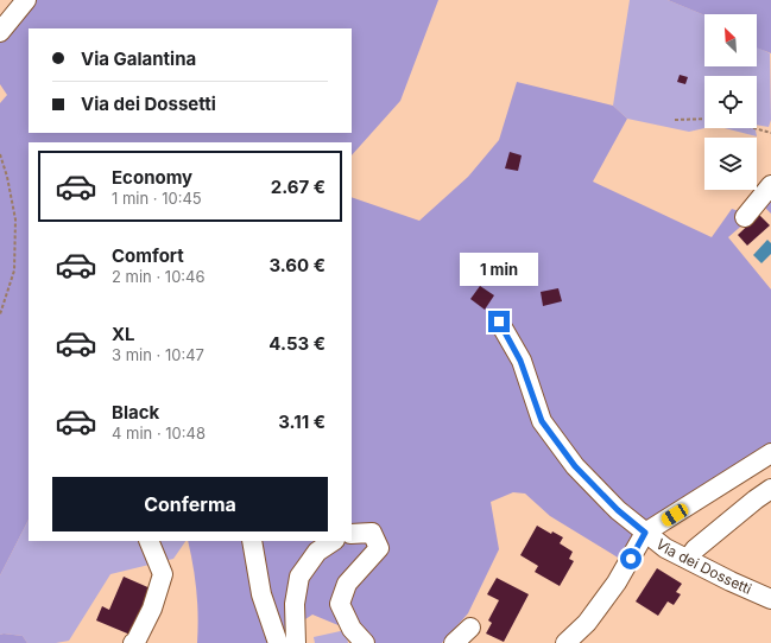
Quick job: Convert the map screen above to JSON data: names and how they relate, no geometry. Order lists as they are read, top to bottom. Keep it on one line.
{"streets":{"street":["Via dei Dossetti"]},"north":"top left","page":{"banner":["Via Galantina","Via dei Dossetti"],"list":[{"name":"Economy","note":"1 min · 10:45","value":"2.67 €"},{"name":"Comfort","note":"2 min · 10:46","value":"3.60 €"},{"name":"XL","note":"3 min · 10:47","value":"4.53 €"},{"name":"Black","note":"4 min · 10:48","value":"3.11 €"}],"bubble":"1 min","buttons":"Conferma"}}
